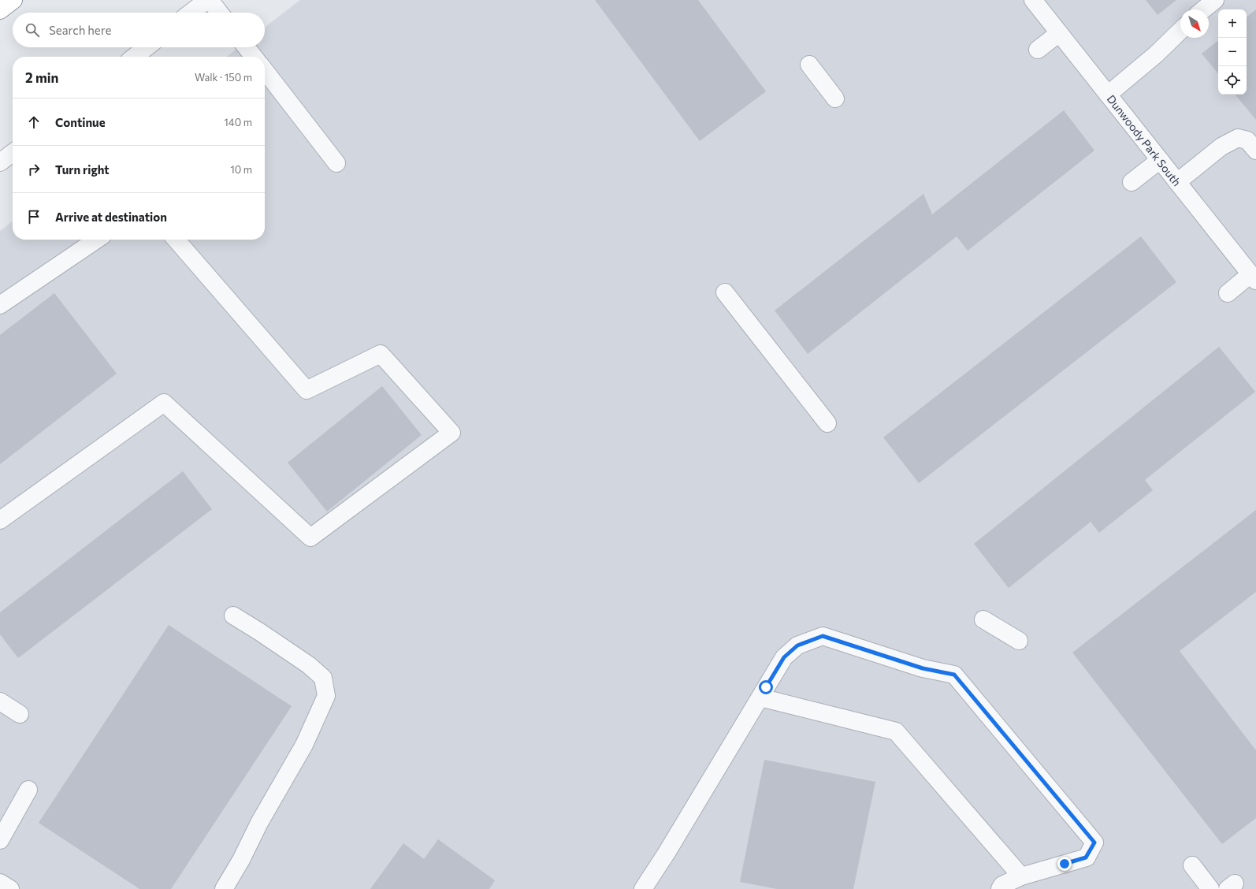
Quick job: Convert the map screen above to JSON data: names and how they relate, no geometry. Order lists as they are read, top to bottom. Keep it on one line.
{"streets":{"street":["Dunwoody Park South"]},"north":"bottom right","page":{"map_buttons":["+","−"],"search":"Search here","heading":["2 min","Walk · 150 m"],"list":[["Continue","140 m"],["Turn right","10 m"],"Arrive at destination"]}}
